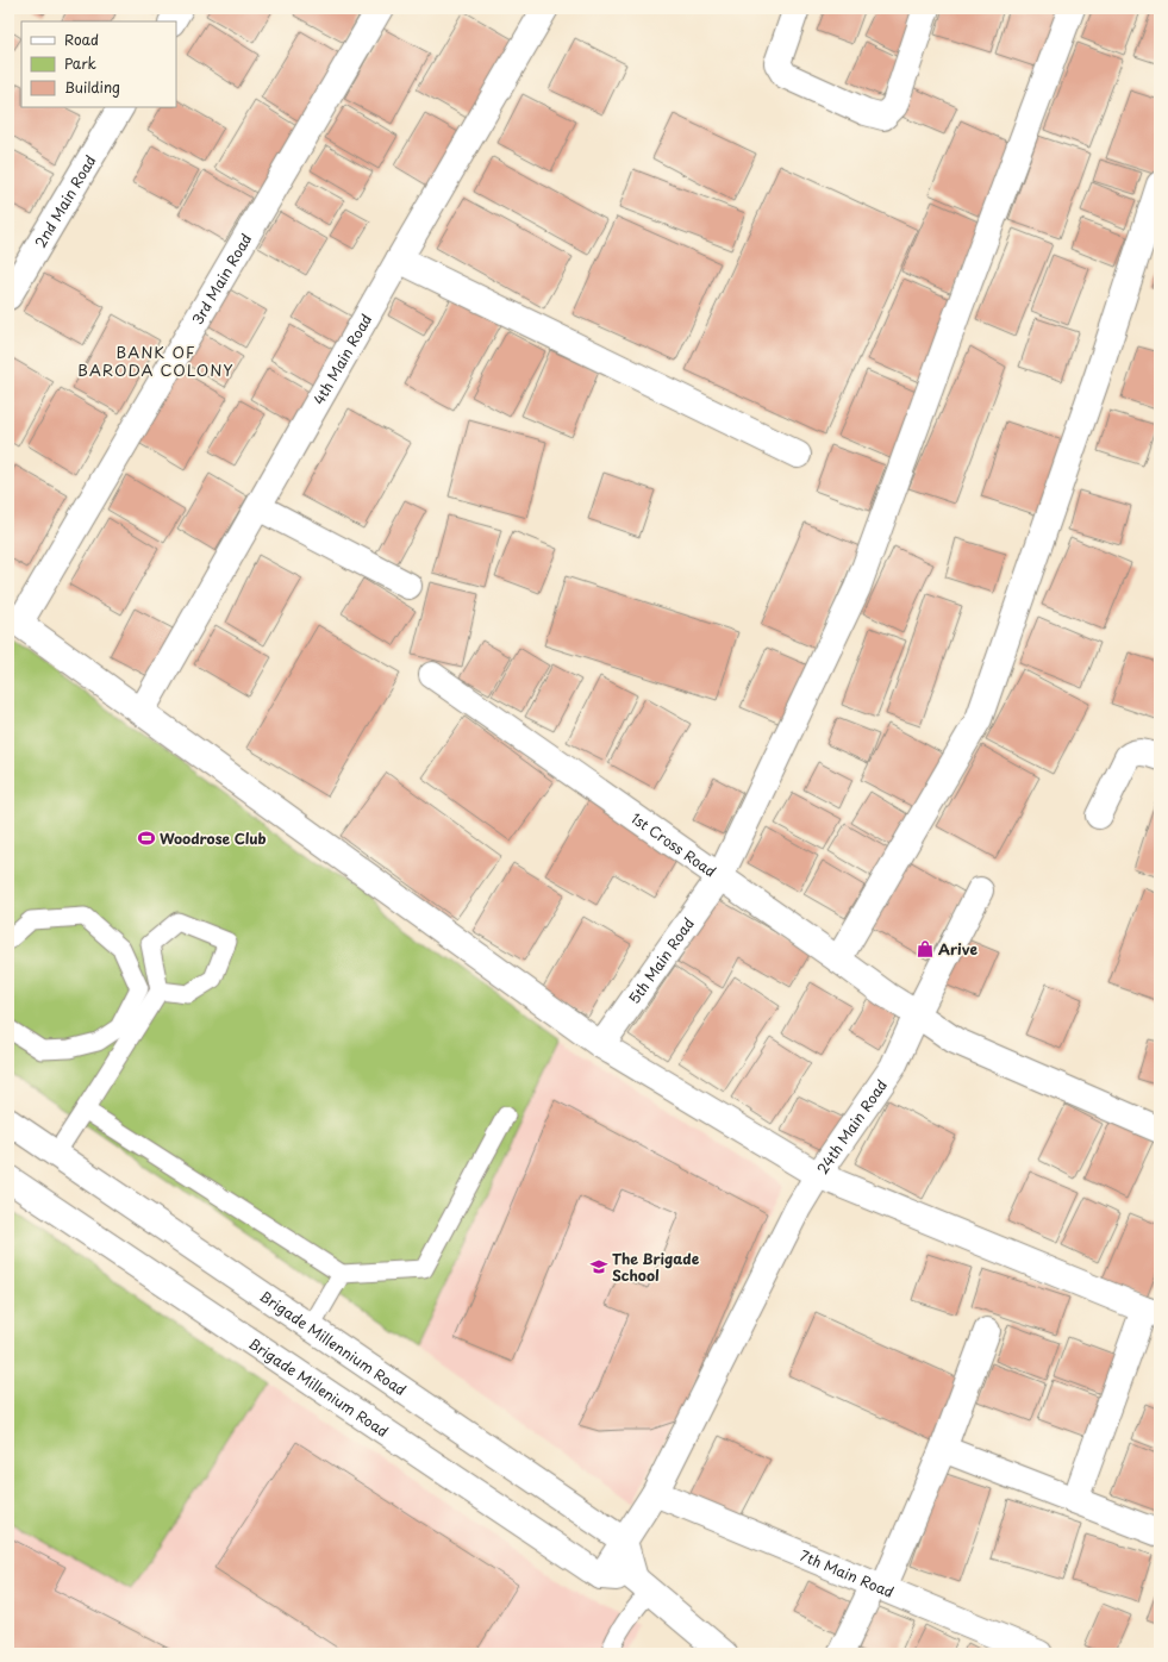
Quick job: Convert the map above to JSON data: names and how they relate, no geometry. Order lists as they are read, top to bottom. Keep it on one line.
{"streets":{"street":["2nd Main Road","3rd Main Road","4th Main Road","1st Cross Road","5th Main Road","24th Main Road","Brigade Millennium Road","Brigade Millenium Road","7th Main Road"]},"crossings":[["1st Cross Road","5th Main Road"],["1st Cross Road","24th Main Road"]],"districts":["BANK OF BARODA COLONY"],"places":{"sports":["Woodrose Club"],"shop":["Arive"],"school or university":["The Brigade School"]},"legend":["Road","Park","Building"]}
